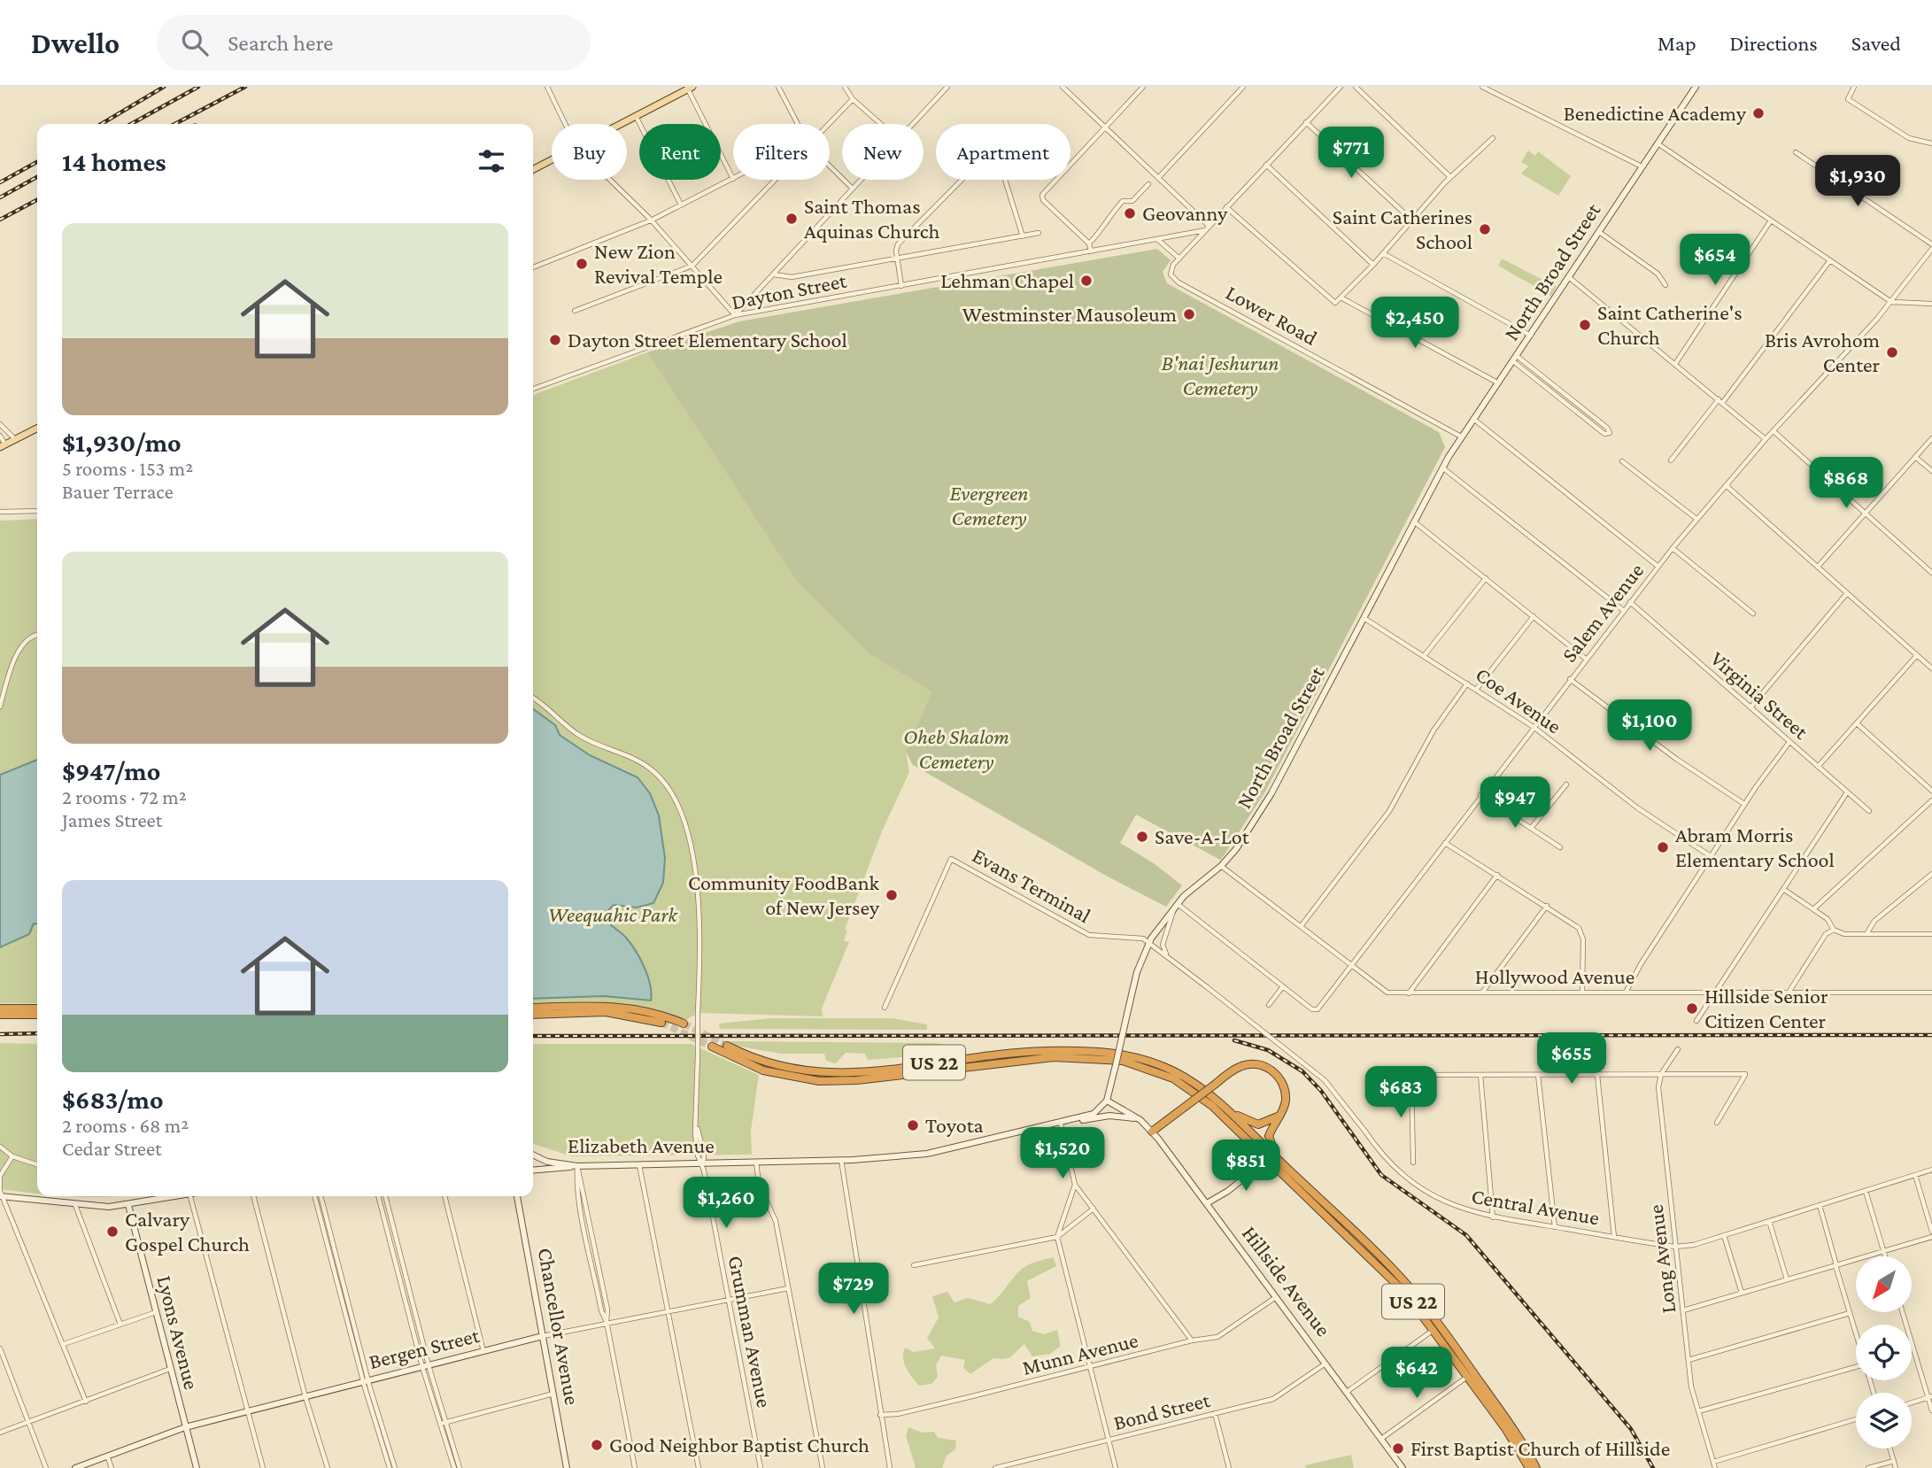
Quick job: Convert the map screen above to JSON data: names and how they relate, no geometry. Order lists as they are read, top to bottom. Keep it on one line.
{"streets":{"highway":["US 22"],"main road":["North Broad Street","Elizabeth Avenue","Hillside Avenue","Chancellor Avenue","Lyons Avenue","Bergen Street"],"street":["Dayton Street","Lower Road","Salem Avenue","Virginia Street","Coe Avenue","Evans Terminal","Hollywood Avenue","Central Avenue","Long Avenue","Grumman Avenue","Munn Avenue","Bond Street"]},"crossings":[["North Broad Street","Lower Road"],["North Broad Street","Coe Avenue"],["North Broad Street","Evans Terminal"],["North Broad Street","Hollywood Avenue"],["North Broad Street","Central Avenue"],["North Broad Street","Hillside Avenue"],["Salem Avenue","Virginia Street"],["Salem Avenue","Coe Avenue"],["Salem Avenue","Hollywood Avenue"],["Evans Terminal","Central Avenue"],["Elizabeth Avenue","Grumman Avenue"],["Central Avenue","Long Avenue"],["Hillside Avenue","Munn Avenue"],["Hillside Avenue","Bond Street"],["Chancellor Avenue","Bergen Street"],["Grumman Avenue","Bergen Street"],["Lyons Avenue","Bergen Street"]],"parks":["B'nai Jeshurun Cemetery","Evergreen Cemetery","Oheb Shalom Cemetery","Weequahic Park"],"places":["Benedictine Academy","Geovanny","Saint Thomas Aquinas Church","Saint Catherines School","New Zion Revival Temple","Lehman Chapel","Westminster Mausoleum","Saint Catherine's Church","Dayton Street Elementary School","Bris Avrohom Center","Save-A-Lot","Abram Morris Elementary School","Community FoodBank of New Jersey","Hillside Senior Citizen Center","Toyota","Calvary Gospel Church","Good Neighbor Baptist Church","First Baptist Church of Hillside"],"north":"bottom left","page":{"header":"Dwello","search":"Search here","nav":["Map","Directions","Saved"],"chip":["Buy","Rent","Filters","New","Apartment"],"heading":"14 homes","price":["$771","$1,930","$654","$2,450","$868","$1,100","$947","$655","$683","$1,520","$851","$1,260","$729","$642"],"list":[{"name":"$1,930/mo","note":"5 rooms · 153 m² · Bauer Terrace"},{"name":"$947/mo","note":"2 rooms · 72 m² · James Street"},{"name":"$683/mo","note":"2 rooms · 68 m² · Cedar Street"}]}}
